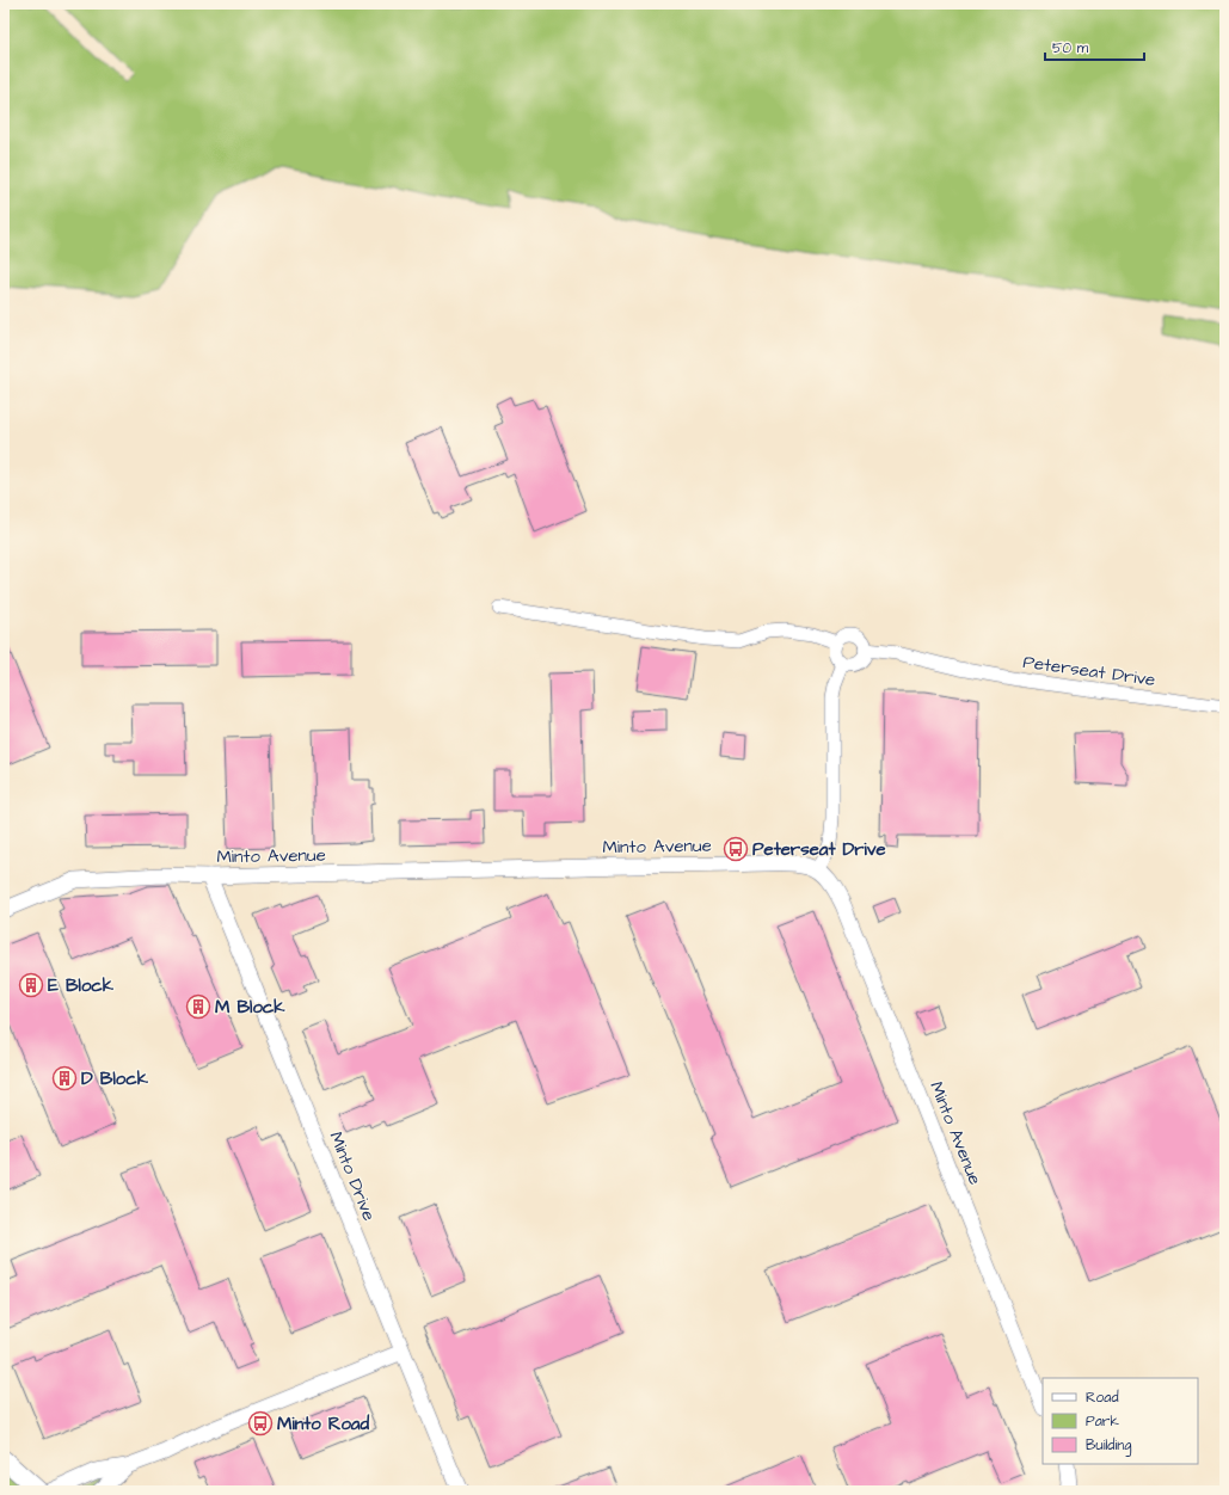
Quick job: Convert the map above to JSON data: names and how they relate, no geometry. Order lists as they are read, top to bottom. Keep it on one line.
{"streets":{"street":["Peterseat Drive","Minto Avenue","Minto Drive"]},"crossings":[["Minto Avenue","Minto Drive"]],"places":{"bus stop":["Peterseat Drive","Minto Road"],"building":["E Block","M Block","D Block"]},"legend":["Road","Park","Building"],"scale_bar":"50 m"}
